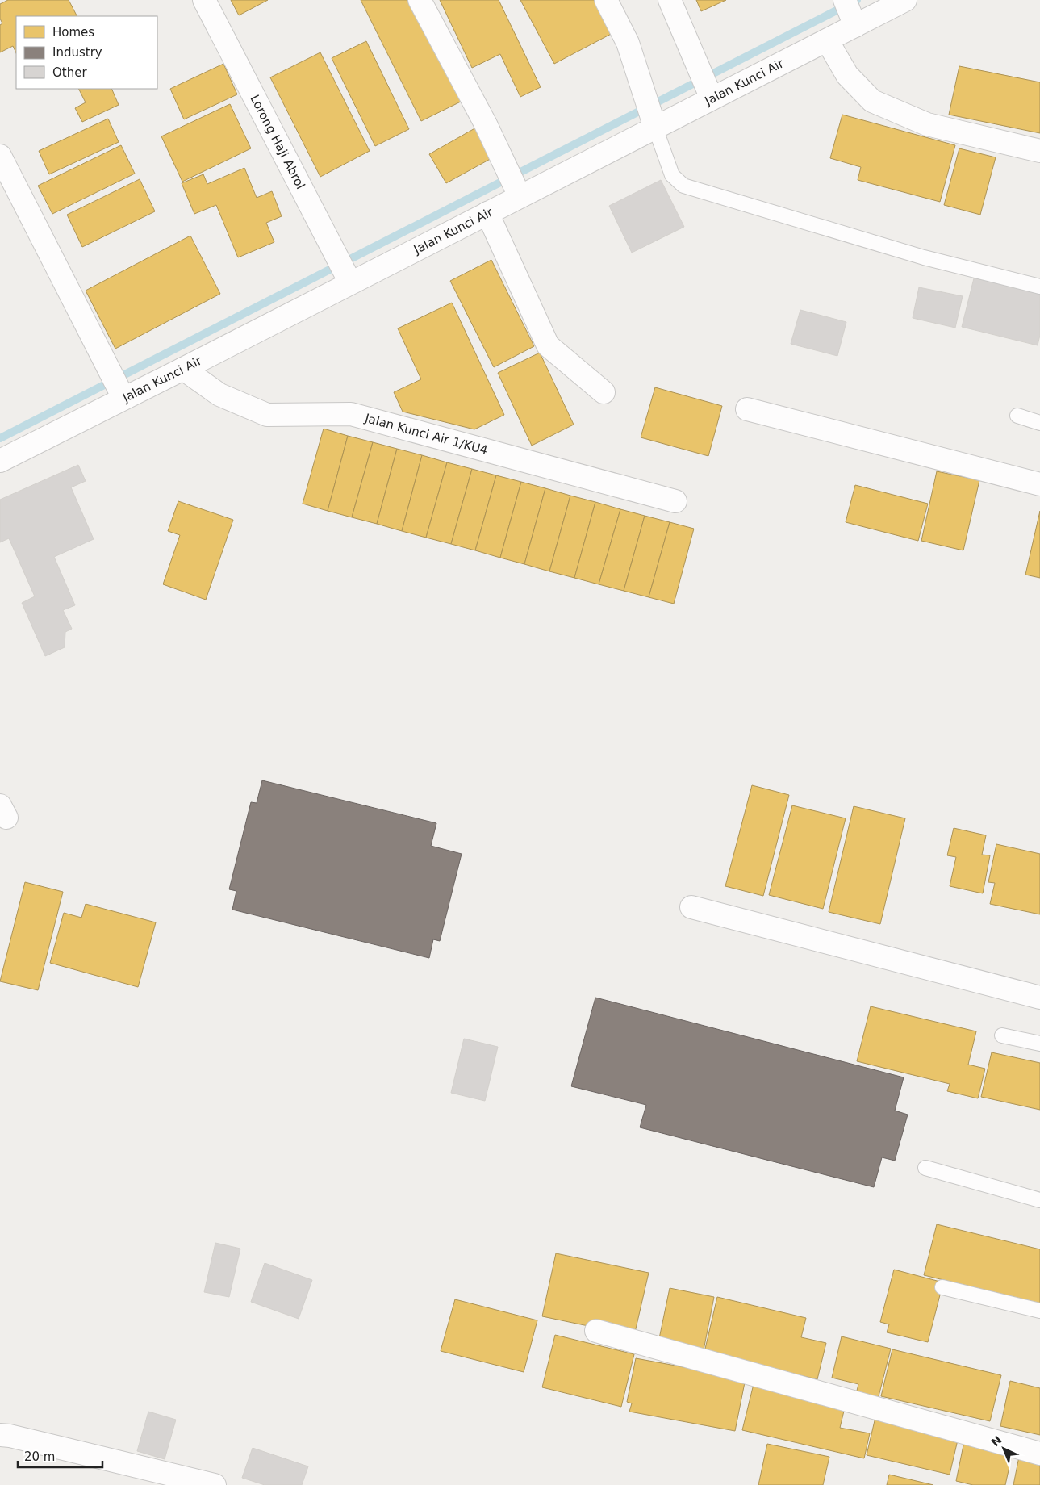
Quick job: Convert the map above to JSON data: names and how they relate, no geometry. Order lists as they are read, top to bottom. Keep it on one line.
{"streets":{"street":["Jalan Kunci Air","Lorong Haji Abrol","Jalan Kunci Air 1/KU4"]},"crossings":[["Jalan Kunci Air","Lorong Haji Abrol"],["Jalan Kunci Air","Jalan Kunci Air 1/KU4"]],"legend":["Homes","Industry","Other"],"scale_bar":"20 m","north":"top left"}
